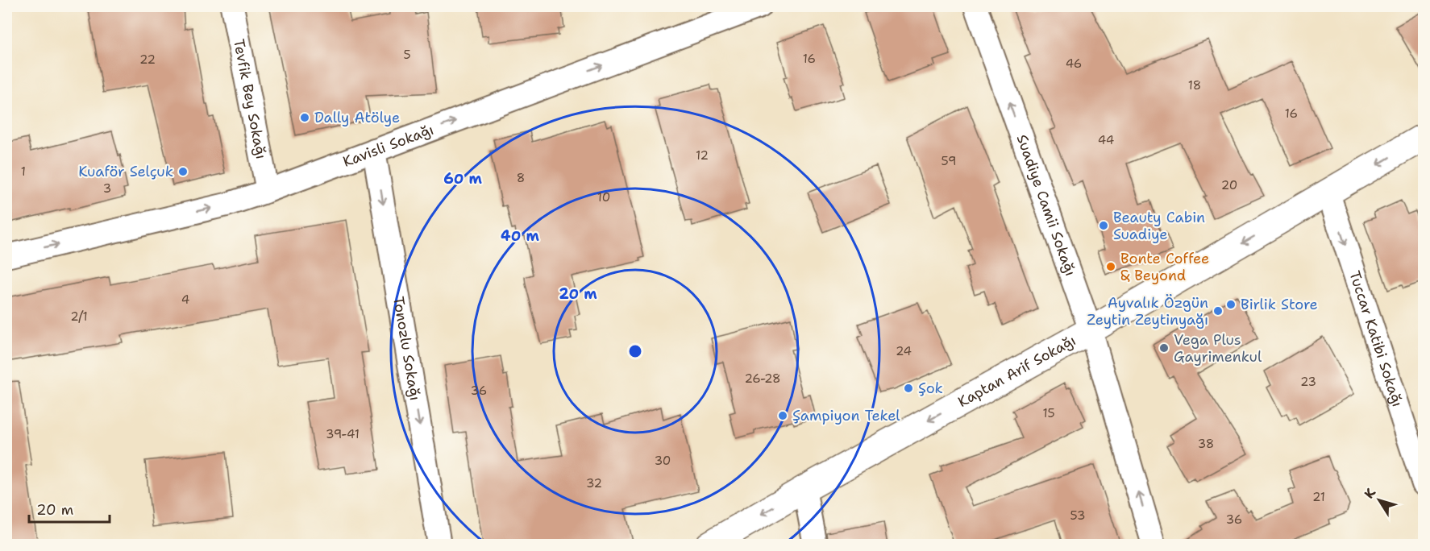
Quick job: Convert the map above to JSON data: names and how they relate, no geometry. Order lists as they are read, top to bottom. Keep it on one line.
{"streets":{"street":["Tevfik Bey Sokağı","Kavisli Sokağı","Suadiye Camii Sokağı","Tuccar Katibi Sokağı","Tonozlu Sokağı","Kaptan Arif Sokağı"]},"crossings":[["Tevfik Bey Sokağı","Kavisli Sokağı"],["Kavisli Sokağı","Tonozlu Sokağı"],["Suadiye Camii Sokağı","Kaptan Arif Sokağı"],["Tuccar Katibi Sokağı","Kaptan Arif Sokağı"]],"one_way":["Kavisli Sokağı","Suadiye Camii Sokağı","Tuccar Katibi Sokağı","Tonozlu Sokağı","Kaptan Arif Sokağı"],"places":["Dally Atölye","Kuaför Selçuk","Beauty Cabin Suadiye","Bonte Coffee & Beyond","Birlik Store","Ayvalık Özgün Zeytin Zeytinyağı","Vega Plus Gayrimenkul","Şok","Şampiyon Tekel"],"house_numbers":["5","16","22","46","18","16","44","12","59","1","8","20","3","10","4","2/1","24","26-28","23","36","15","39-41","38","30","32","21","53","36"],"scale_bar":"20 m","north":"top left","rings":["60 m","40 m","20 m"]}
